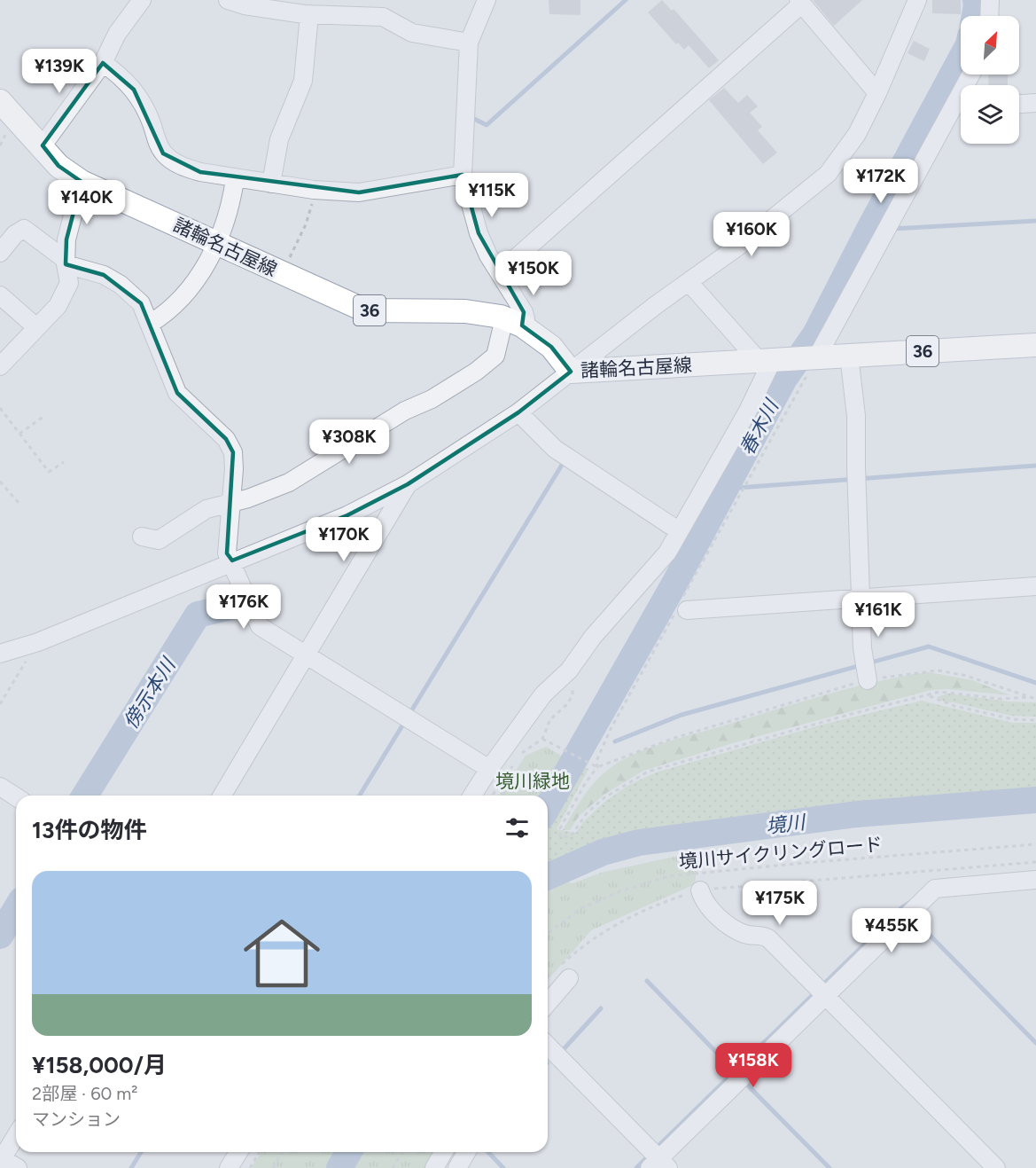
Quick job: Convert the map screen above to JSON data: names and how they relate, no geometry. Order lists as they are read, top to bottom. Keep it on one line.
{"streets":{"main road":["諸輪名古屋線","36"],"path":["境川サイクリングロード"]},"water":["春木川","傍示本川","境川"],"parks":["境川緑地"],"north":"top right","page":{"price":["¥139K","¥172K","¥115K","¥140K","¥160K","¥150K","¥308K","¥170K","¥176K","¥161K","¥175K","¥455K","¥158K"],"heading":"13件の物件","list":[{"name":"¥158,000/月","note":"2部屋 · 60 m² · マンション"}]}}
